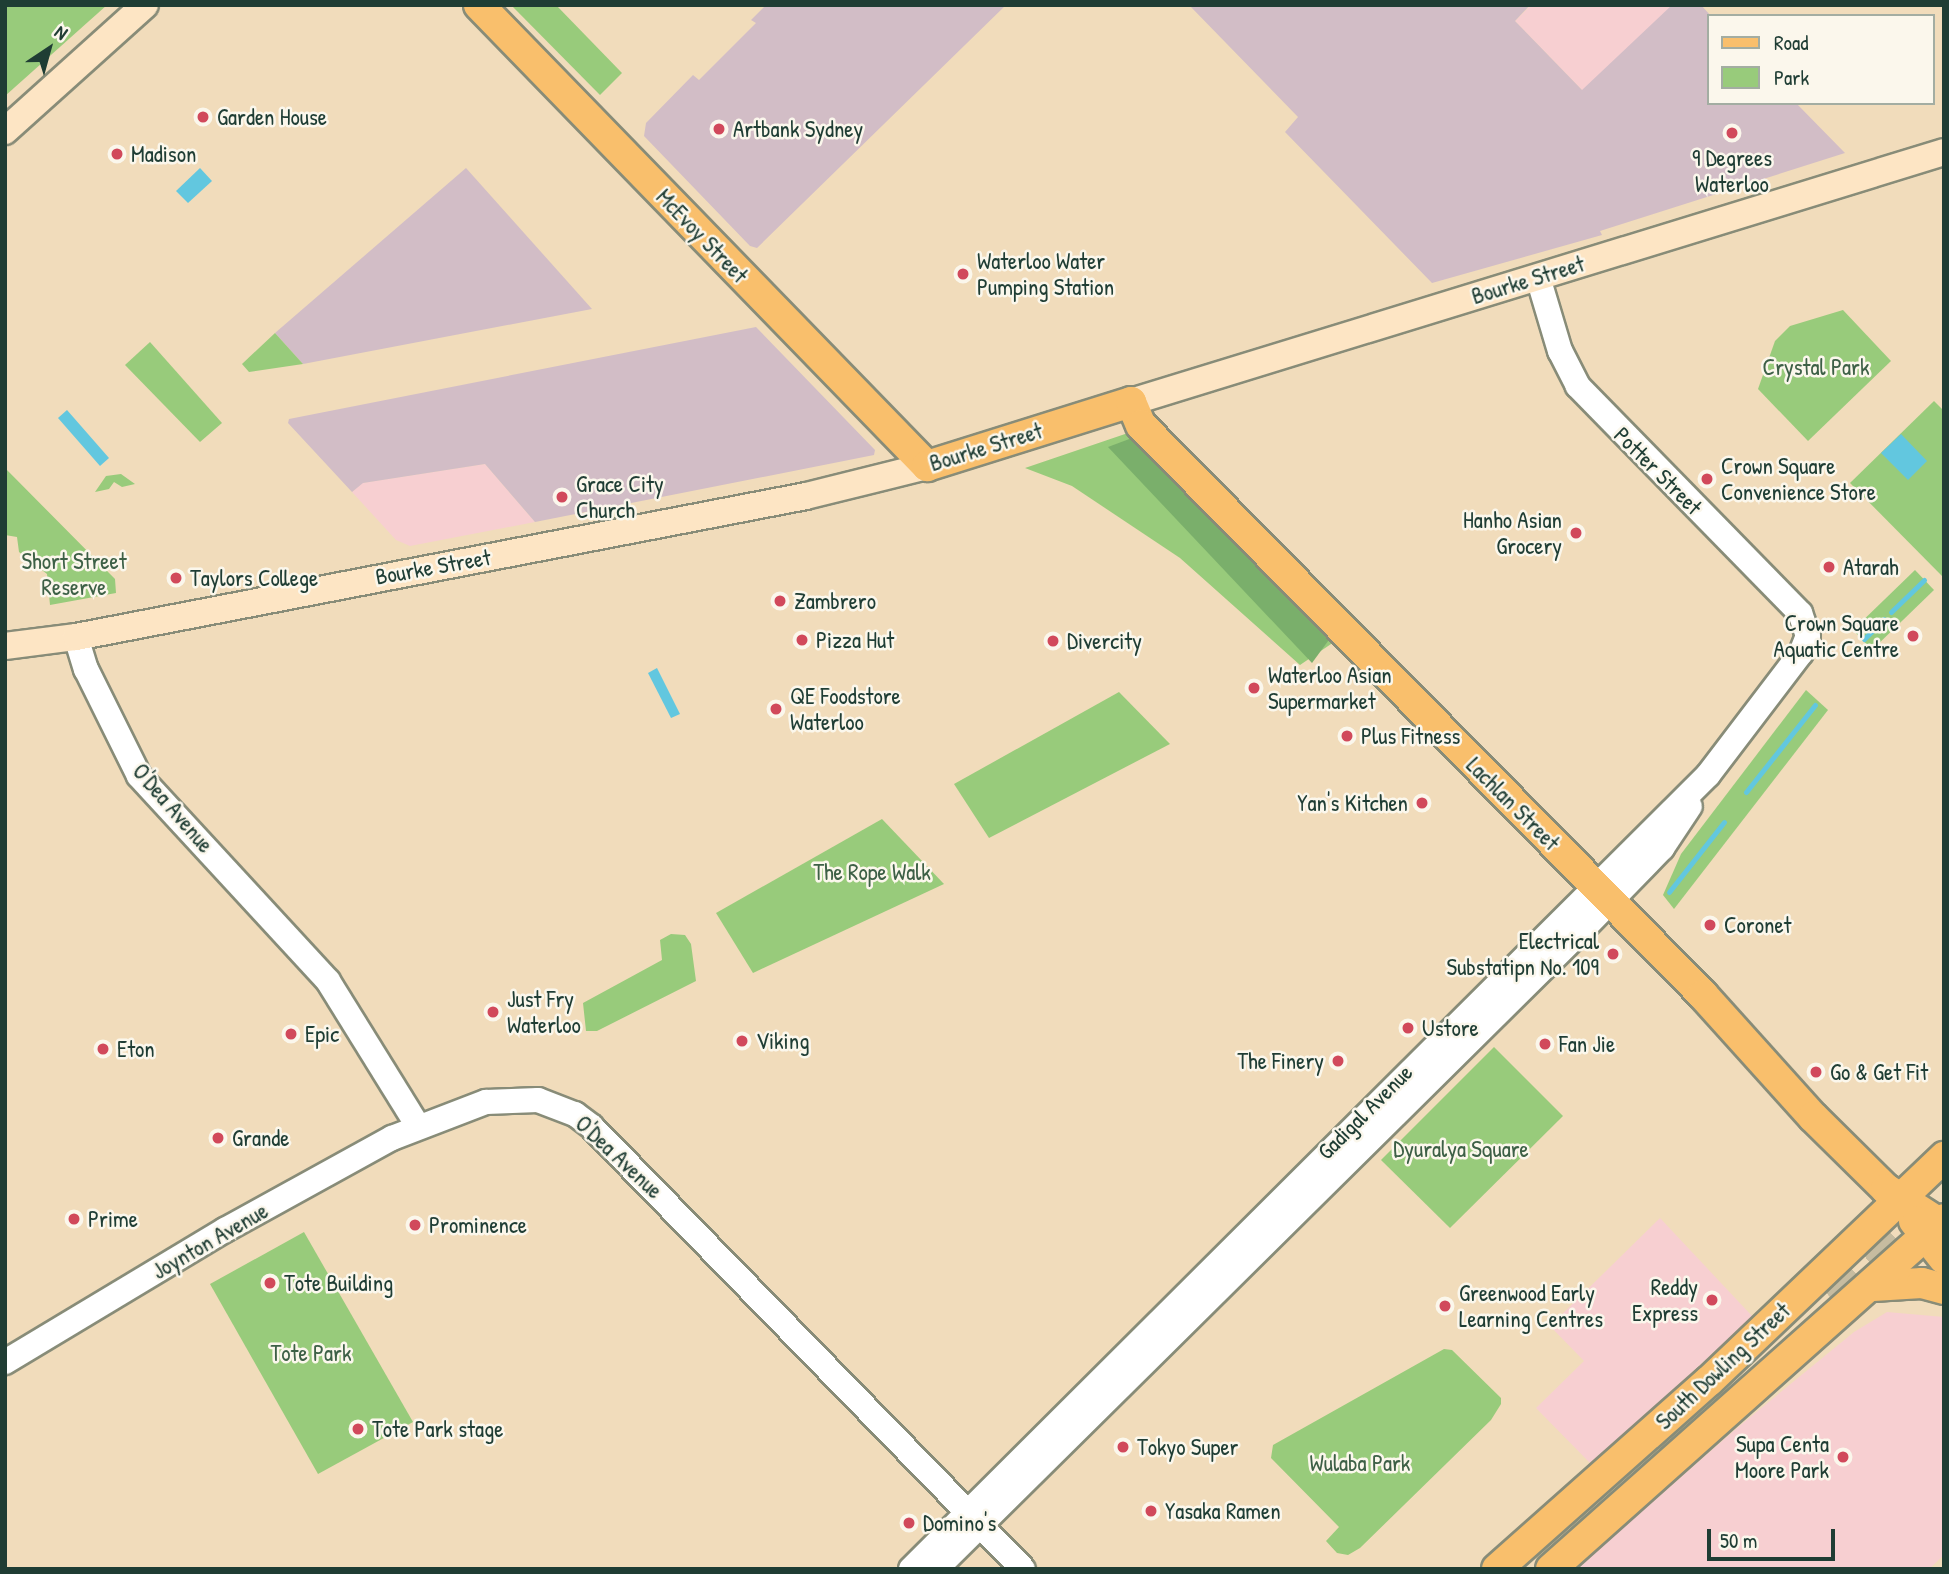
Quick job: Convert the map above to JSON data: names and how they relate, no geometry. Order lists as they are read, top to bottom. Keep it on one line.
{"streets":{"main road":["McEvoy Street","Bourke Street","Lachlan Street","South Dowling Street"],"street":["Potter Street","O'Dea Avenue","Gadigal Avenue","Joynton Avenue"]},"crossings":[["McEvoy Street","Bourke Street"],["Bourke Street","Potter Street"],["Bourke Street","Lachlan Street"],["Bourke Street","O'Dea Avenue"],["Potter Street","Gadigal Avenue"],["Lachlan Street","Gadigal Avenue"],["Lachlan Street","South Dowling Street"],["O'Dea Avenue","Gadigal Avenue"],["O'Dea Avenue","Joynton Avenue"]],"parks":["Crystal Park","Short Street Reserve","The Rope Walk","Dyuralya Square","Tote Park","Wulaba Park"],"places":["Garden House","Artbank Sydney","9 Degrees Waterloo","Madison","Waterloo Water Pumping Station","Crown Square Convenience Store","Grace City Church","Hanho Asian Grocery","Atarah","Taylors College","Zambrero","Crown Square Aquatic Centre","Pizza Hut","Divercity","Waterloo Asian Supermarket","QE Foodstore Waterloo","Plus Fitness","Yan's Kitchen","Coronet","Electrical Substatipn No. 109","Just Fry Waterloo","Ustore","Epic","Viking","Fan Jie","Eton","The Finery","Go & Get Fit","Grande","Prime","Prominence","Tote Building","Reddy Express","Greenwood Early Learning Centres","Tote Park stage","Tokyo Super","Supa Centa Moore Park","Yasaka Ramen","Domino's"],"legend":["Road","Park"],"scale_bar":"50 m","north":"top right"}
